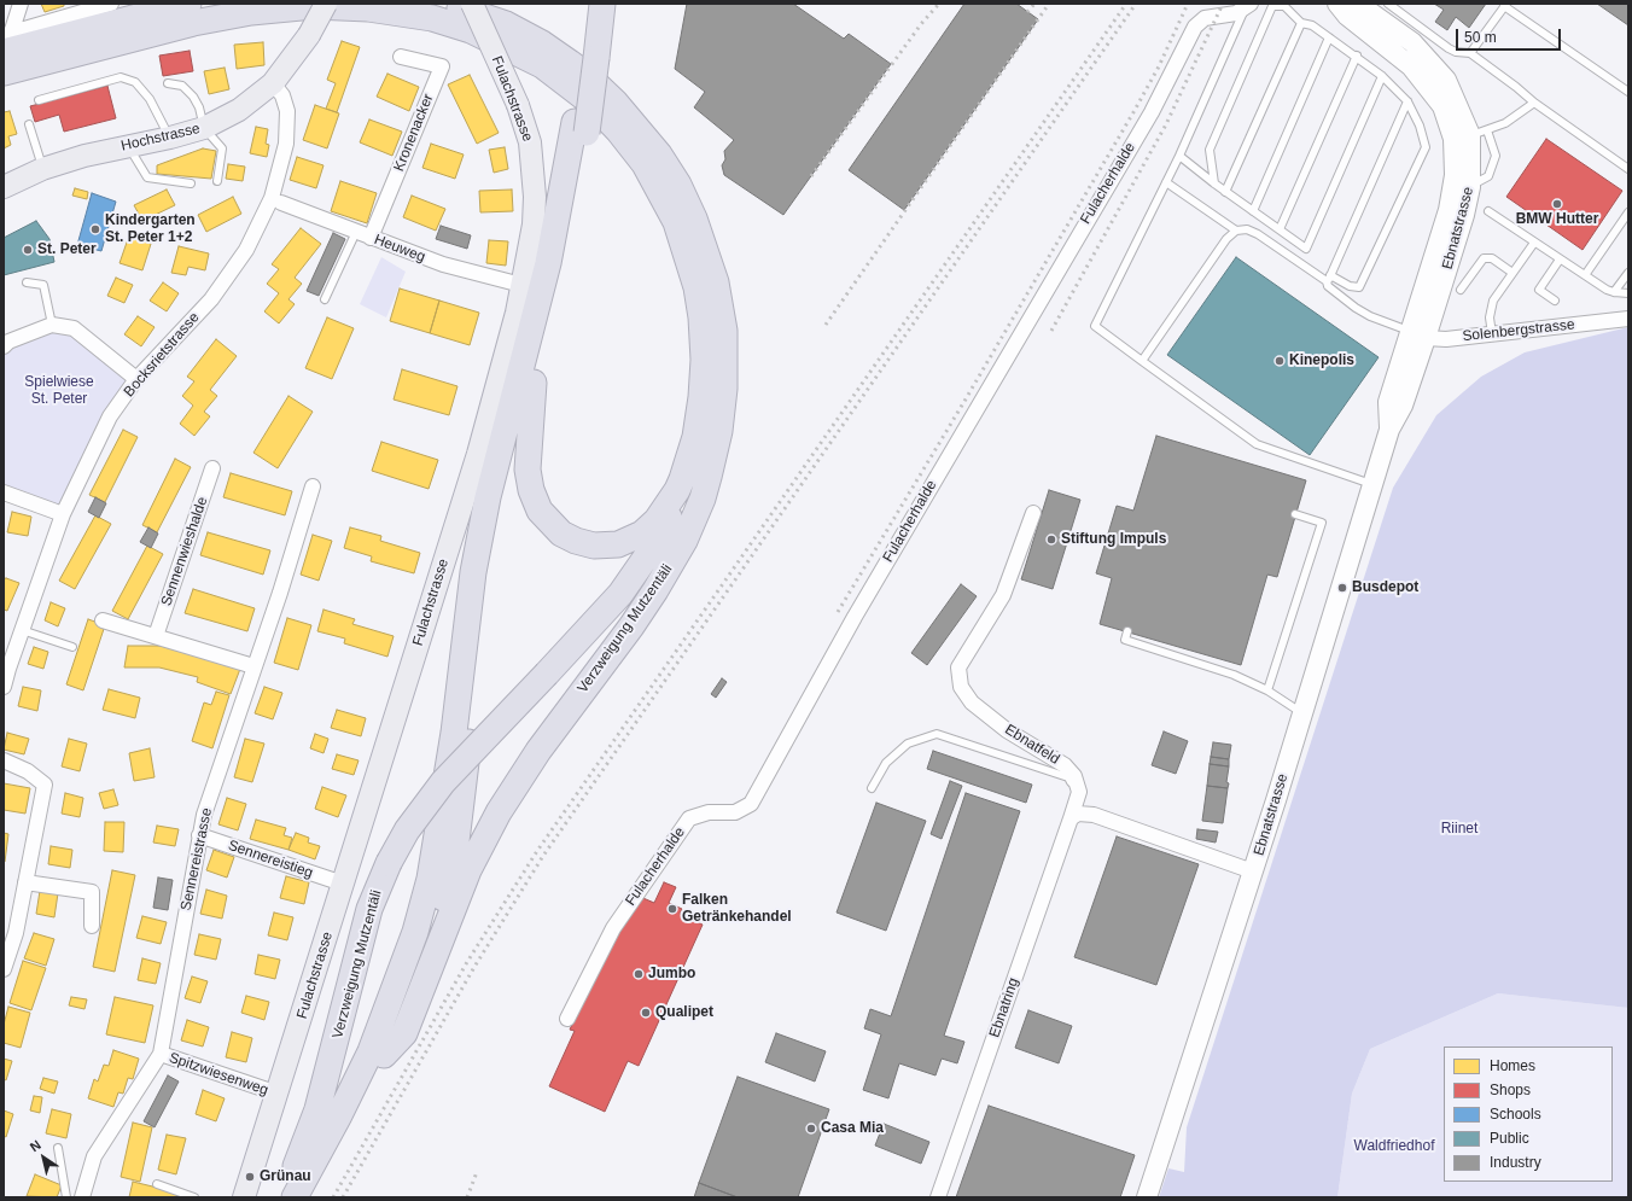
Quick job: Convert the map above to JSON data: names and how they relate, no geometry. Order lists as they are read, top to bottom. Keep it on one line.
{"streets":{"highway":["Verzweigung Mutzentäli"],"main road":["Fulachstrasse","Hochstrasse"],"street":["Kronenacker","Fulacherhalde","Ebnatstrasse","Heuweg","Solenbergstrasse","Bocksrietstrasse","Sennenwieshalde","Ebnatfeld","Sennereistrasse","Sennereistieg","Ebnatring","Spitzwiesenweg"]},"crossings":[["Fulachstrasse","Heuweg"],["Fulachstrasse","Sennereistieg"],["Fulachstrasse","Spitzwiesenweg"],["Kronenacker","Heuweg"],["Hochstrasse","Bocksrietstrasse"],["Ebnatstrasse","Solenbergstrasse"],["Ebnatfeld","Ebnatring"],["Sennereistrasse","Sennereistieg"],["Sennereistrasse","Spitzwiesenweg"]],"parks":["Spielwiese St. Peter","Riinet","Waldfriedhof"],"places":["BMW Hutter","Kindergarten St. Peter 1+2","St. Peter","Kinepolis","Stiftung Impuls","Busdepot","Falken Getränkehandel","Jumbo","Qualipet","Casa Mia","Grünau"],"legend":["Homes","Shops","Schools","Public","Industry"],"scale_bar":"50 m","north":"top left"}
